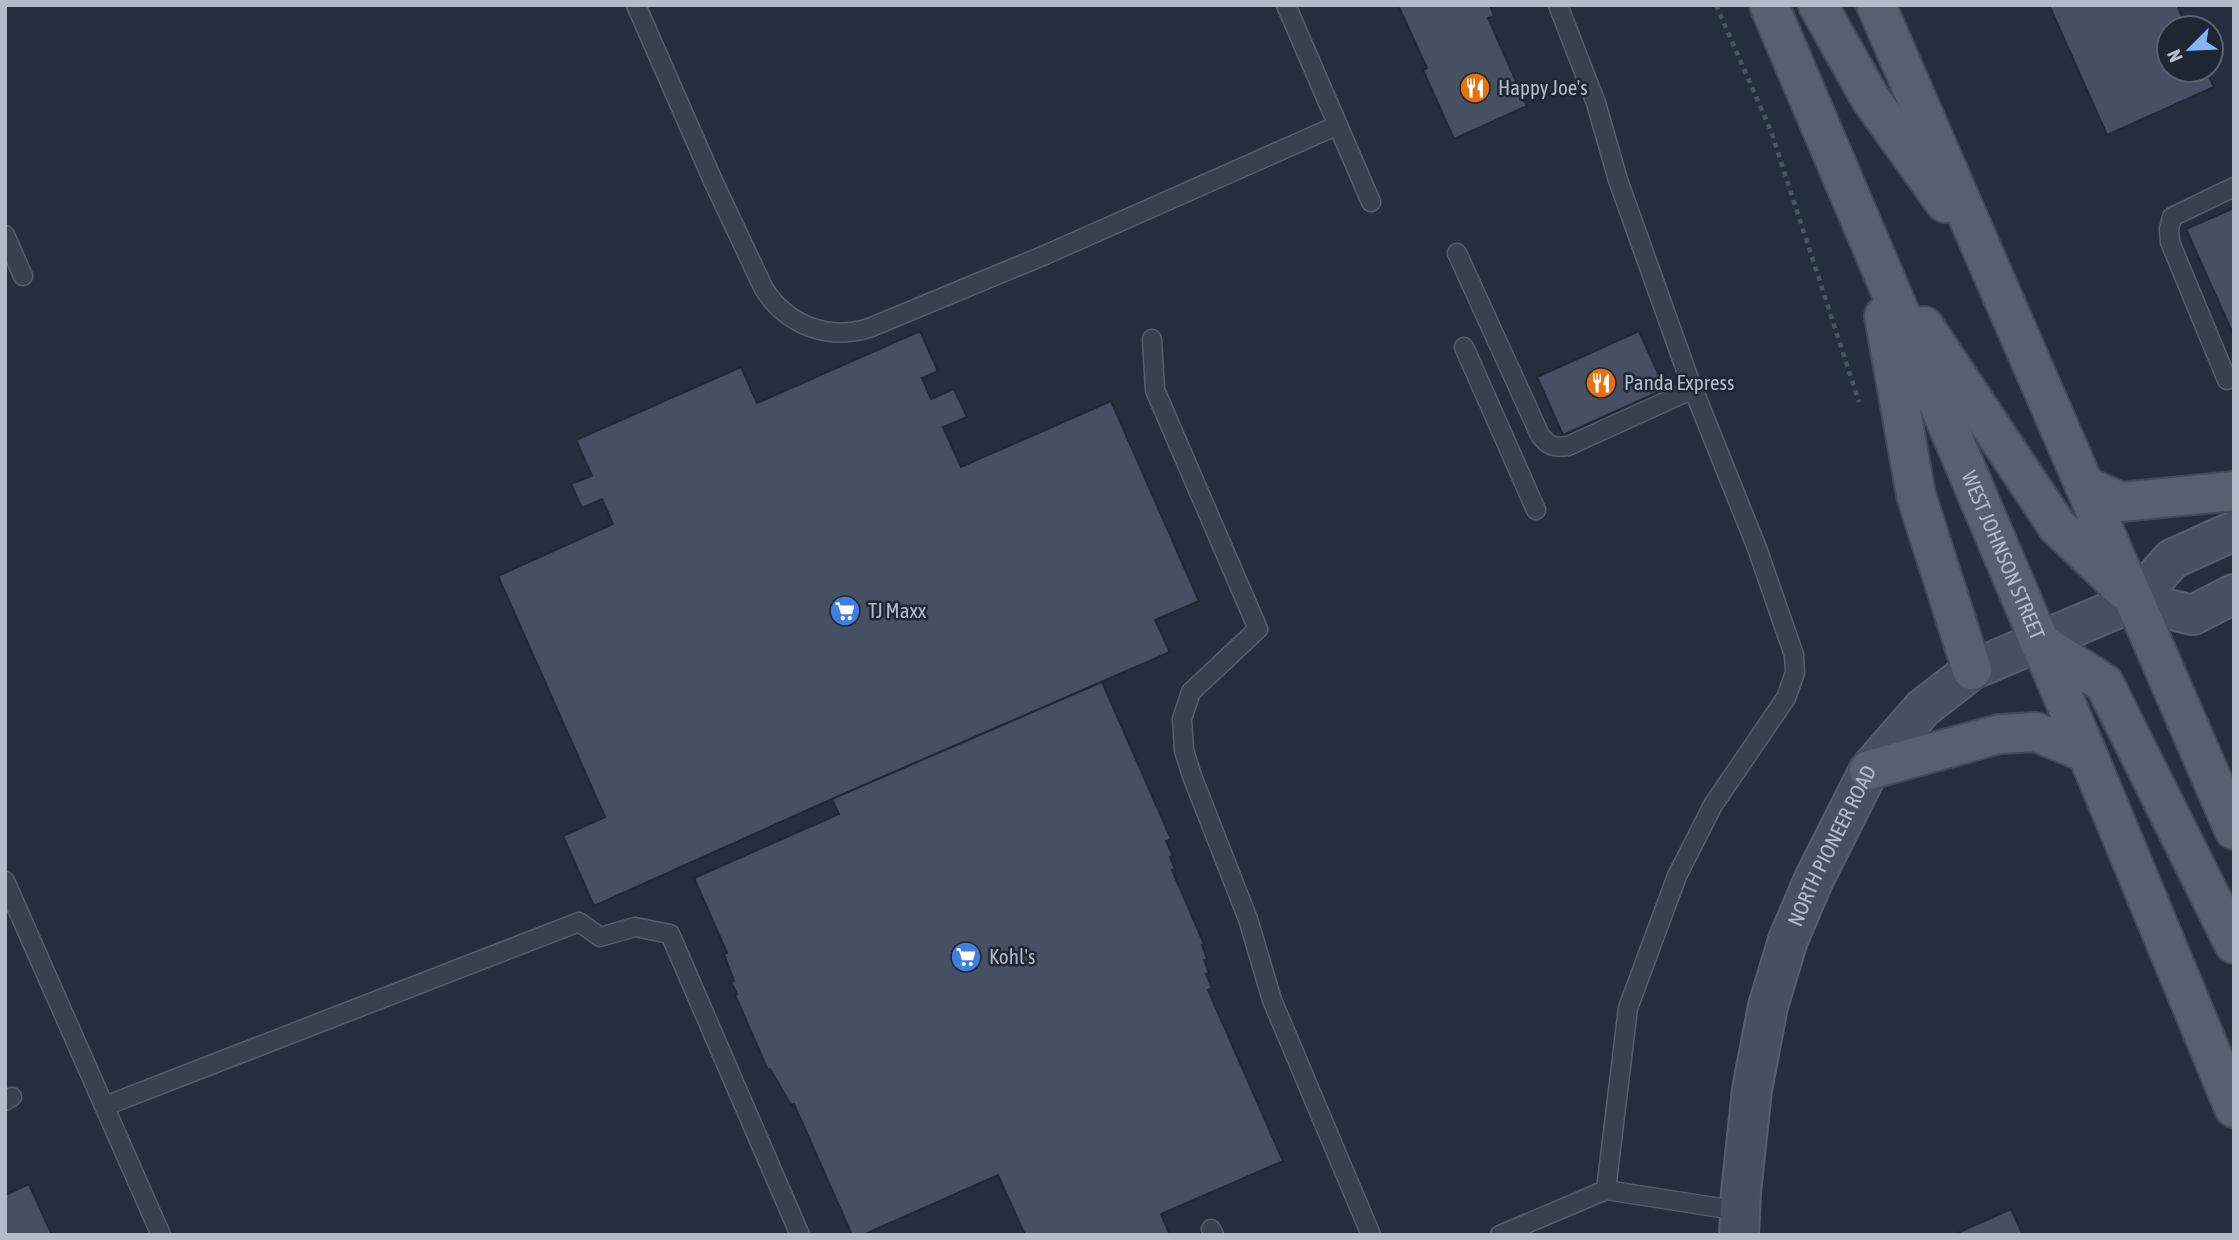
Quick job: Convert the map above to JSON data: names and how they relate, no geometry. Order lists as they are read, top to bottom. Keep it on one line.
{"streets":{"main road":["WEST JOHNSON STREET","NORTH PIONEER ROAD"]},"crossings":[["WEST JOHNSON STREET","NORTH PIONEER ROAD"]],"places":{"restaurant":["Happy Joe's","Panda Express"],"supermarket":["TJ Maxx","Kohl's"]},"north":"bottom left"}
